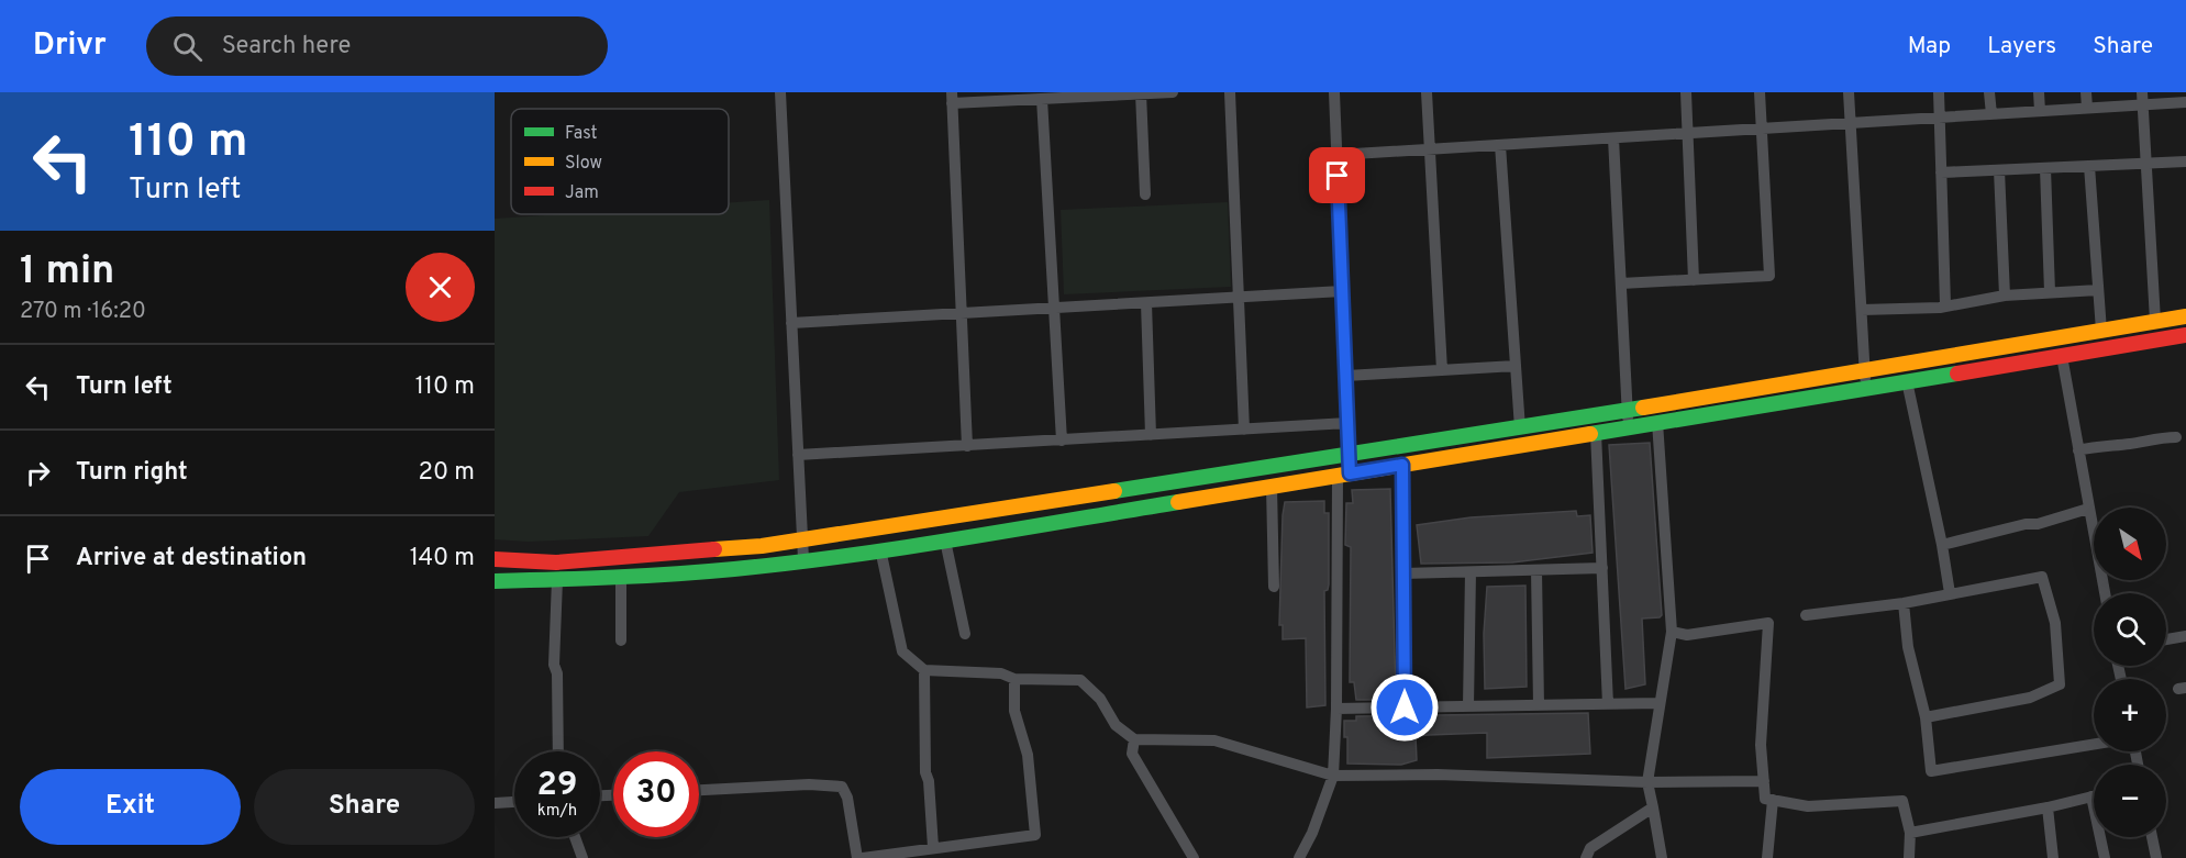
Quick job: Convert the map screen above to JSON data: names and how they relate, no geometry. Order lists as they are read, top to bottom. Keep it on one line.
{"legend":["Fast","Slow","Jam"],"north":"bottom right","page":{"header":"Drivr","search":"Search here","nav":["Map","Layers","Share"],"turn":["110 m","Turn left"],"heading":["1 min","270 m · 16:20"],"list":[{"name":"Turn left","value":"110 m"},{"name":"Turn right","value":"20 m"},{"name":"Arrive at destination","value":"140 m"}],"map_buttons":["+","−"],"speed":"29 km/h","limit":"30","buttons":["Exit","Share"]}}
